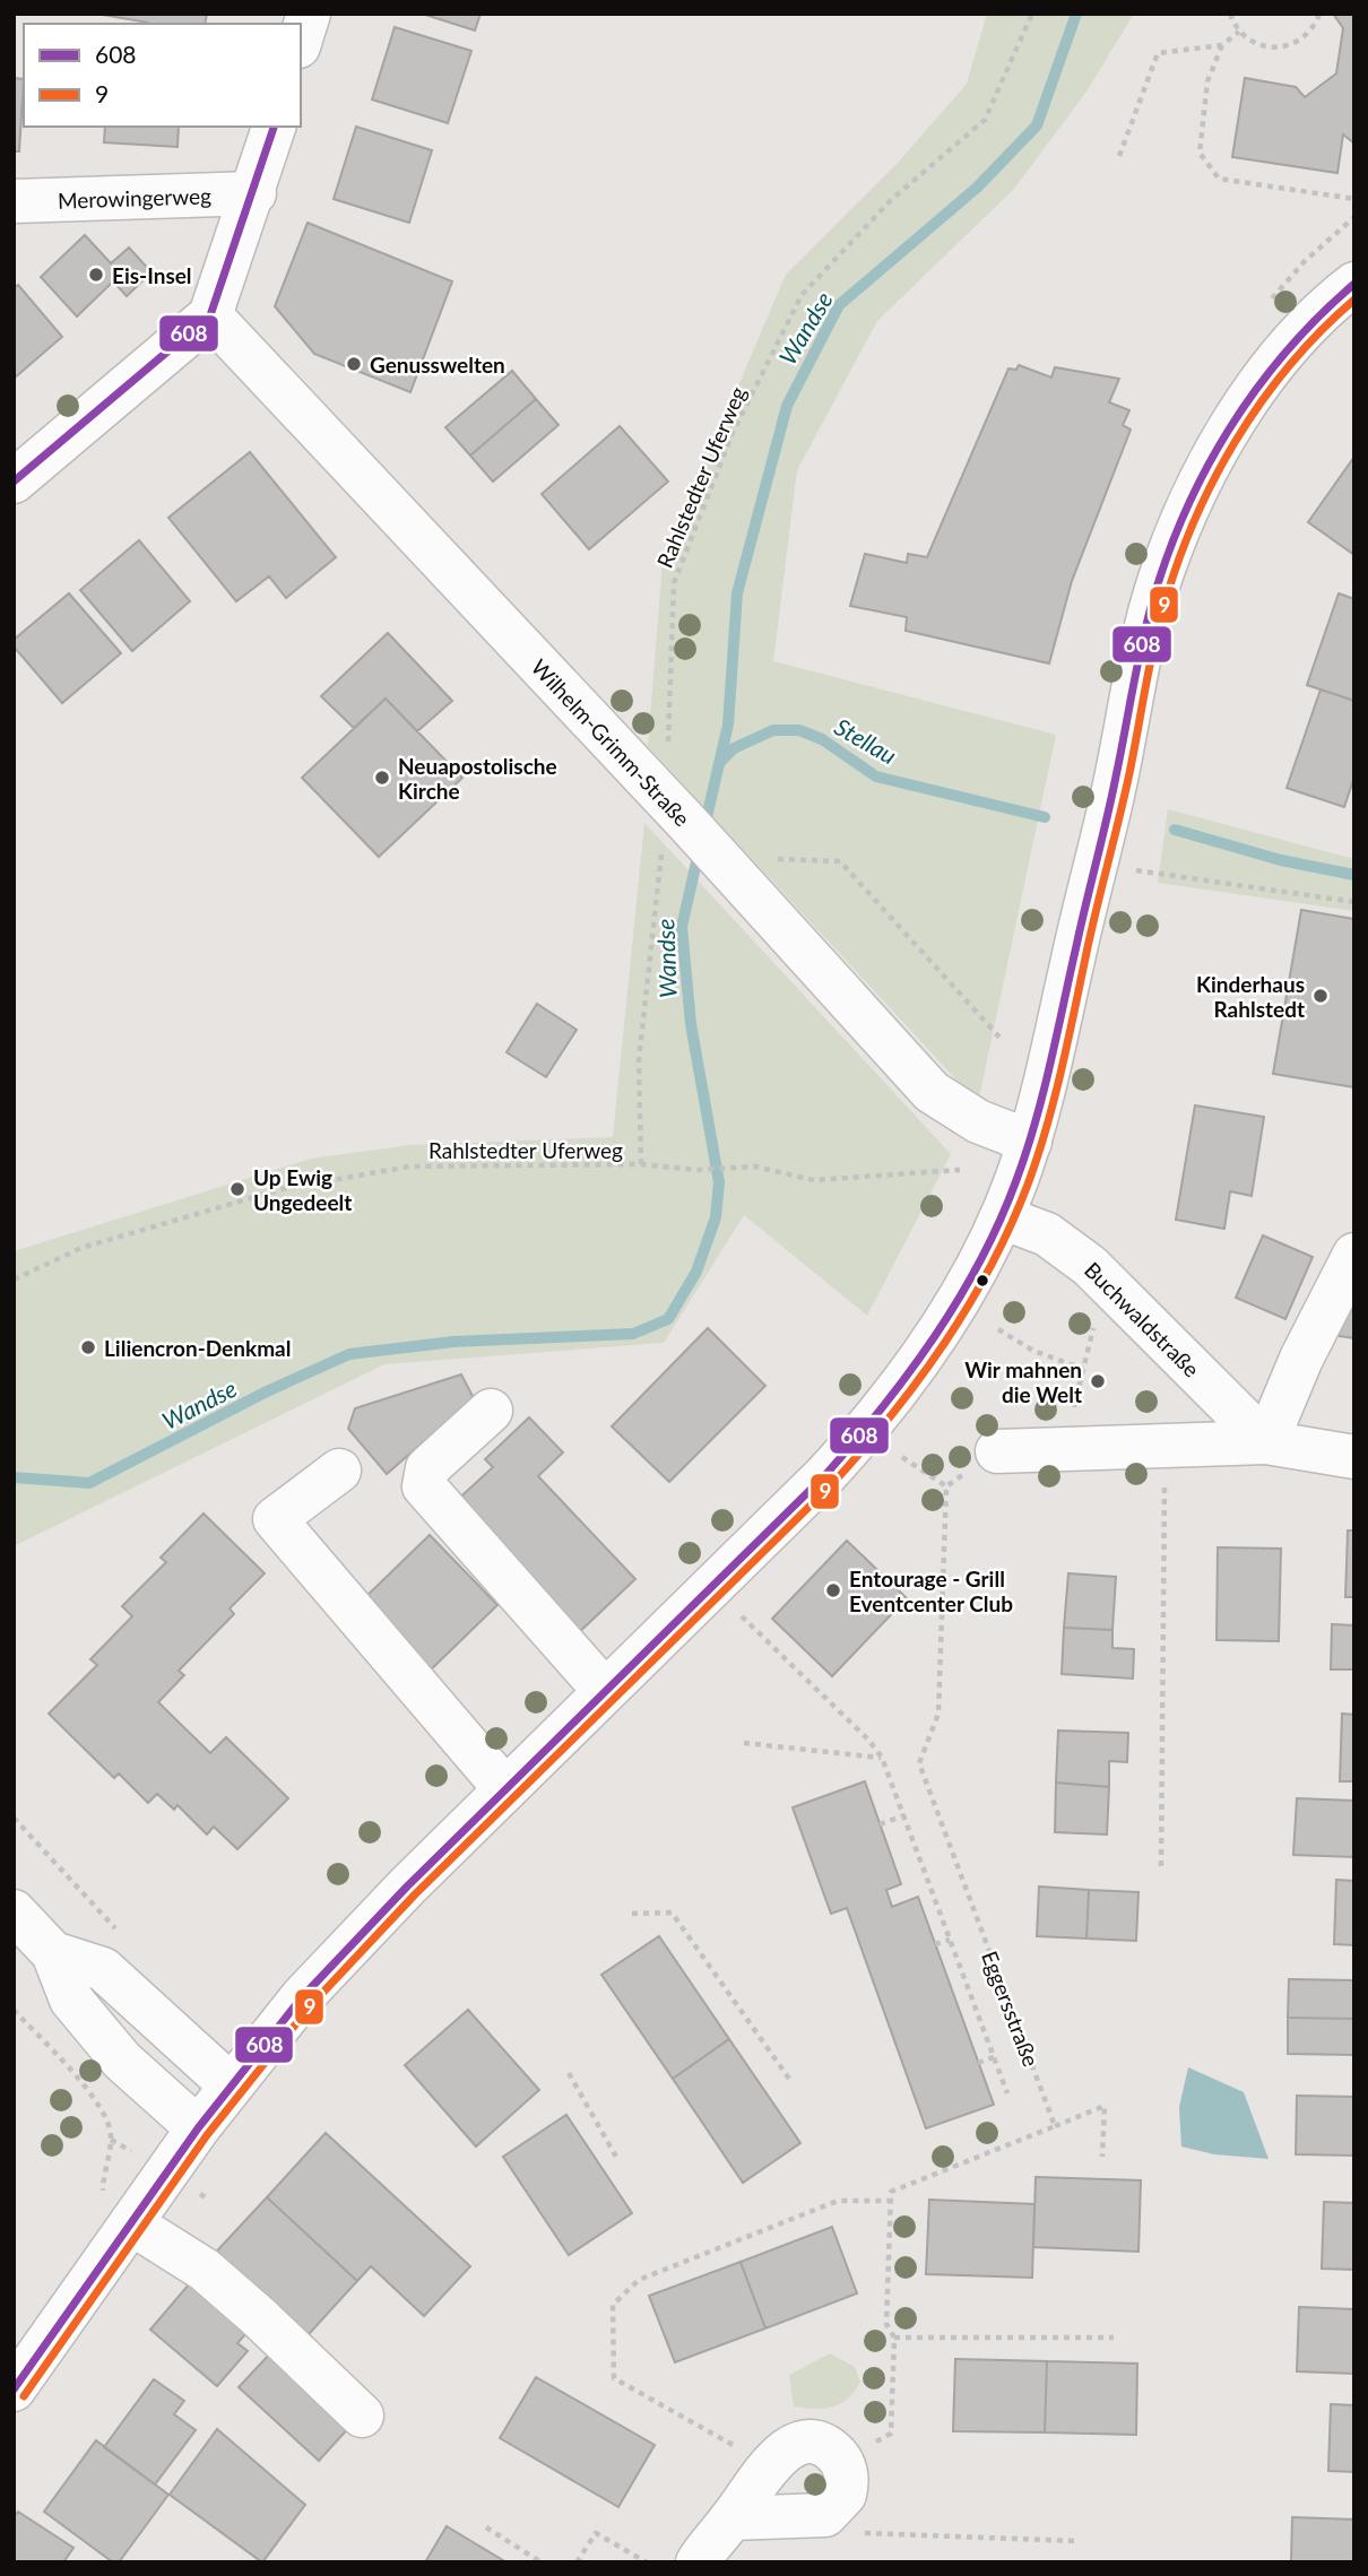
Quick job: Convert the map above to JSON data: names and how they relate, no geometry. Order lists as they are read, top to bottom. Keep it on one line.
{"streets":{"main road":["Merowingerweg","Wilhelm-Grimm-Straße","Buchwaldstraße"],"path":["Rahlstedter Uferweg","Eggersstraße"]},"crossings":[["Rahlstedter Uferweg","Wilhelm-Grimm-Straße"]],"water":["Wandse","Stellau"],"places":["Eis-Insel","Genusswelten","Neuapostolische Kirche","Kinderhaus Rahlstedt","Up Ewig Ungedeelt","Liliencron-Denkmal","Wir mahnen die Welt","Entourage - Grill Eventcenter Club"],"lines":["transit line 608","transit line 9"],"legend":["608","9"]}
